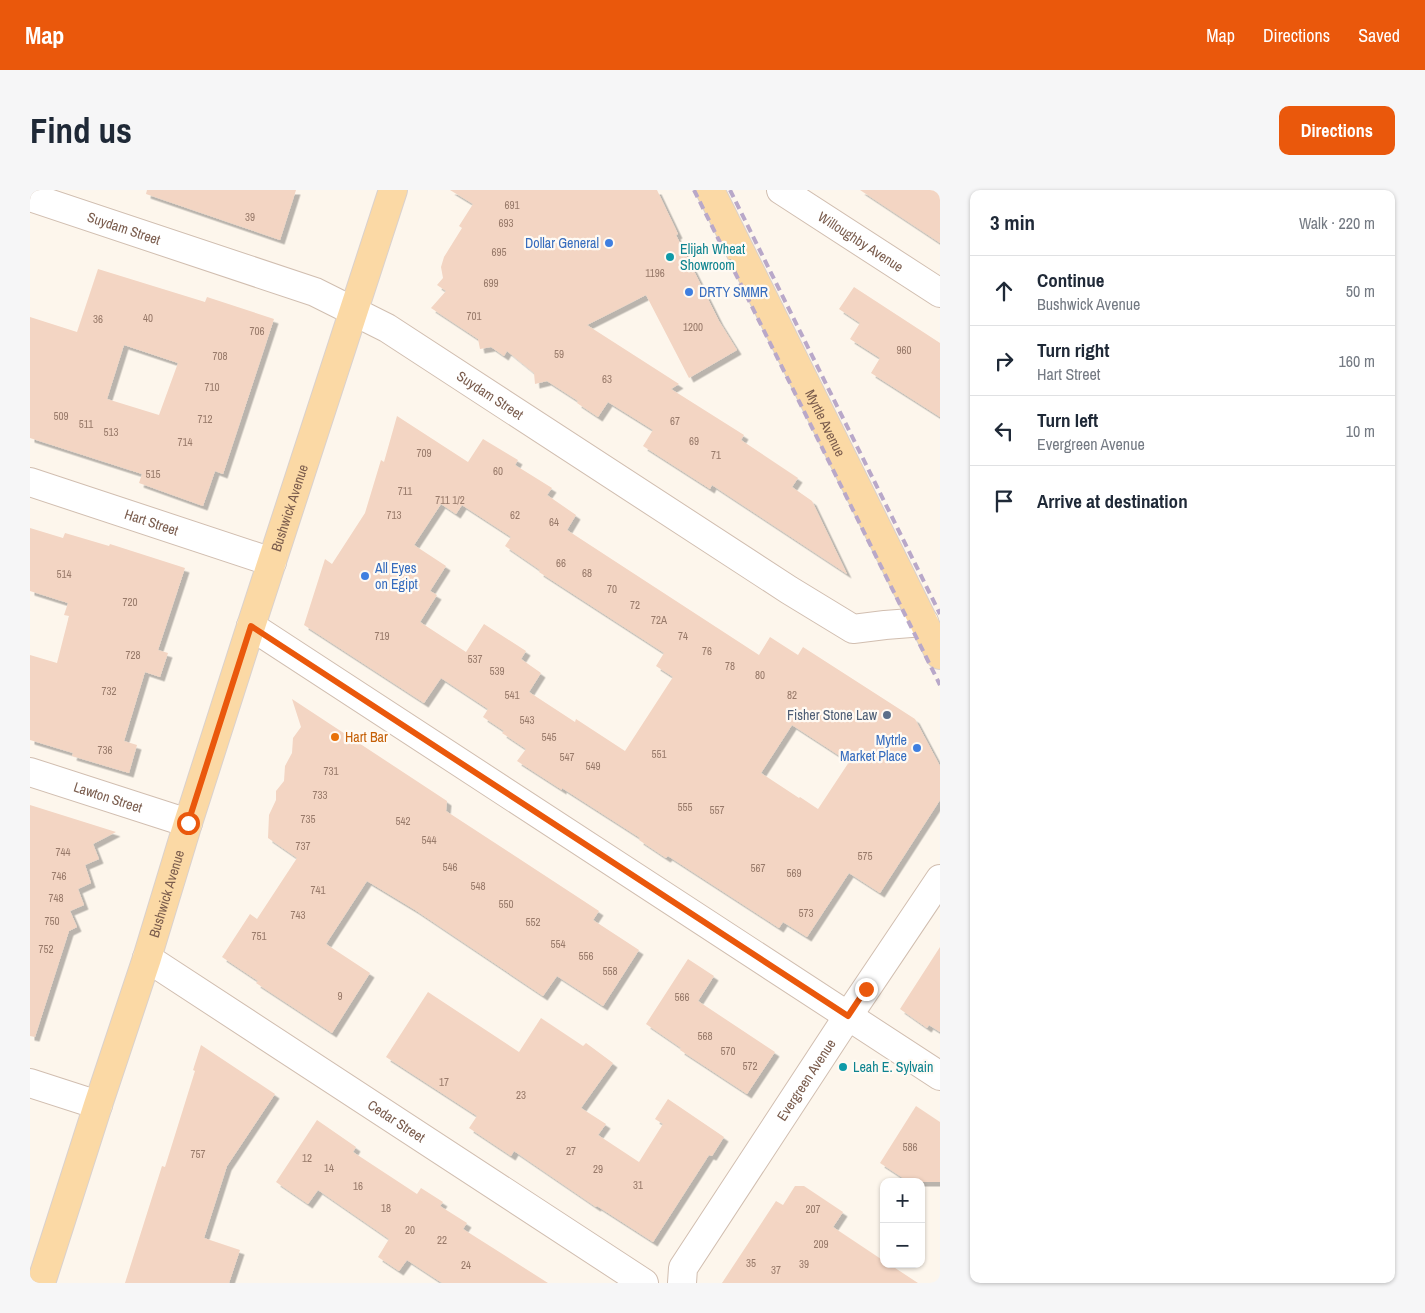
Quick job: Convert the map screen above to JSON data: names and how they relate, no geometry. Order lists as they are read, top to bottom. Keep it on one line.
{"streets":{"main road":["Myrtle Avenue","Bushwick Avenue"],"street":["Suydam Street","Willoughby Avenue","Hart Street","Lawton Street","Evergreen Avenue","Cedar Street"]},"crossings":[["Suydam Street","Myrtle Avenue"],["Suydam Street","Bushwick Avenue"],["Bushwick Avenue","Hart Street"],["Bushwick Avenue","Lawton Street"],["Bushwick Avenue","Cedar Street"]],"places":["Dollar General","Elijah Wheat Showroom","DRTY SMMR","All Eyes on Egipt","Fisher Stone Law","Hart Bar","Mytrle Market Place","Leah E. Sylvain"],"house_numbers":["691","39","693","695","1196","699","701","40","36","1200","706","960","59","708","63","710","509","712","67","511","513","69","714","709","71","60","515","711","711 1/2","713","62","64","66","68","514","70","720","72","72A","719","74","76","728","537","78","539","80","732","541","82","543","545","736","551","547","549","731","733","555","557","735","542","544","737","744","575","546","567","569","746","548","741","748","550","573","743","750","552","751","554","752","556","558","9","566","568","570","572","17","23","586","27","757","12","14","29","31","16","18","207","20","22","209","35","39","24","37"],"page":{"header":"Map","nav":["Map","Directions","Saved"],"buttons":"Directions","title":"Find us","heading":["3 min","Walk · 220 m"],"list":[["Continue","Bushwick Avenue","50 m"],["Turn right","Hart Street","160 m"],["Turn left","Evergreen Avenue","10 m"],"Arrive at destination"],"map_buttons":["+","−"]}}
